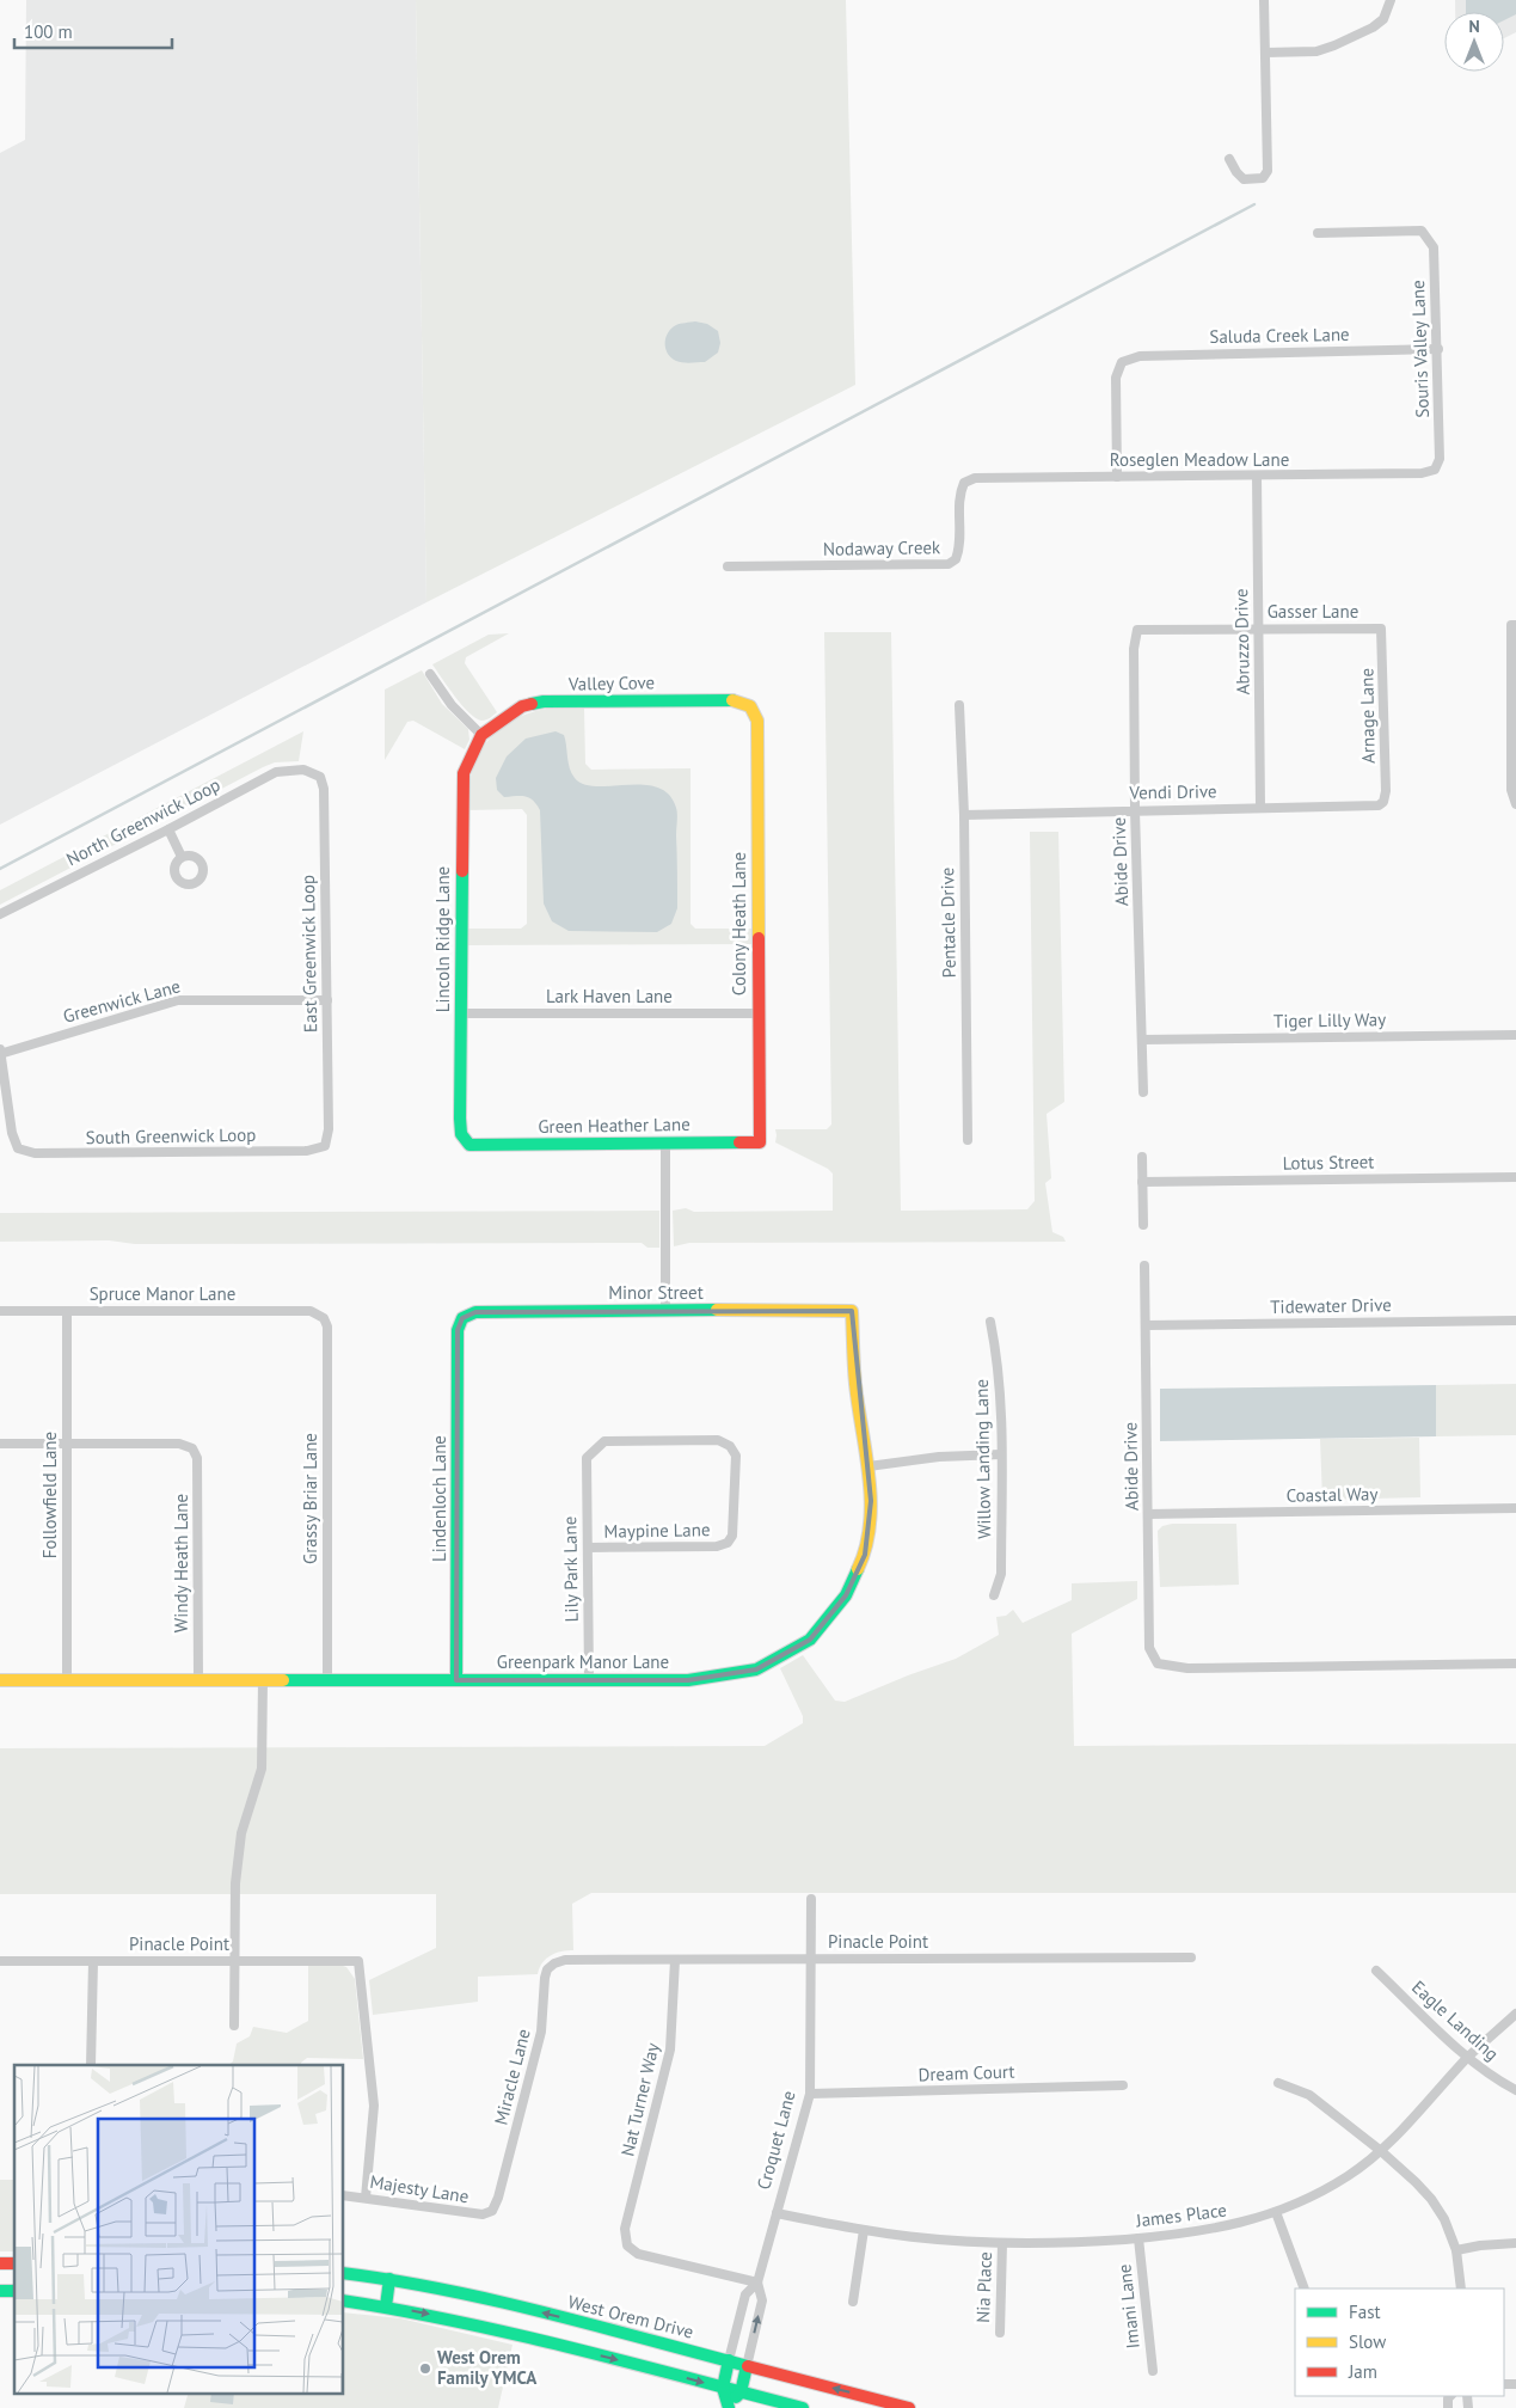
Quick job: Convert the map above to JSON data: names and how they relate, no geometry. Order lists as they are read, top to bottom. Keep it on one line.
{"streets":{"street":["Saluda Creek Lane","Souris Valley Lane","Roseglen Meadow Lane","Nodaway Creek","Gasser Lane","Abruzzo Drive","Valley Cove","Arnage Lane","Vendi Drive","North Greenwick Loop","Abide Drive","Pentacle Drive","Colony Heath Lane","Lincoln Ridge Lane","East Greenwick Loop","Lark Haven Lane","Greenwick Lane","Tiger Lilly Way","Green Heather Lane","South Greenwick Loop","Lotus Street","Minor Street","Spruce Manor Lane","Tidewater Drive","Willow Landing Lane","Followfield Lane","Coastal Way","Grassy Briar Lane","Lindenloch Lane","Maypine Lane","Windy Heath Lane","Lily Park Lane","Greenpark Manor Lane","Pinacle Point","Eagle Landing","Dream Court","Miracle Lane","Nat Turner Way","Croquet Lane","Majesty Lane","James Place","Nia Place","Imani Lane","West Orem Drive"]},"crossings":[["Saluda Creek Lane","Souris Valley Lane"],["Saluda Creek Lane","Roseglen Meadow Lane"],["Souris Valley Lane","Roseglen Meadow Lane"],["Roseglen Meadow Lane","Nodaway Creek"],["Roseglen Meadow Lane","Abruzzo Drive"],["Gasser Lane","Abruzzo Drive"],["Gasser Lane","Arnage Lane"],["Gasser Lane","Abide Drive"],["Abruzzo Drive","Vendi Drive"],["Valley Cove","Colony Heath Lane"],["Valley Cove","Lincoln Ridge Lane"],["Arnage Lane","Vendi Drive"],["Vendi Drive","Abide Drive"],["Vendi Drive","Pentacle Drive"],["North Greenwick Loop","East Greenwick Loop"],["Abide Drive","Tiger Lilly Way"],["Abide Drive","Tidewater Drive"],["Abide Drive","Coastal Way"],["Colony Heath Lane","Lark Haven Lane"],["Colony Heath Lane","Green Heather Lane"],["Lincoln Ridge Lane","Lark Haven Lane"],["Lincoln Ridge Lane","Green Heather Lane"],["East Greenwick Loop","Greenwick Lane"],["East Greenwick Loop","South Greenwick Loop"],["Greenwick Lane","South Greenwick Loop"],["Minor Street","Lindenloch Lane"],["Minor Street","Greenpark Manor Lane"],["Spruce Manor Lane","Followfield Lane"],["Spruce Manor Lane","Grassy Briar Lane"],["Followfield Lane","Windy Heath Lane"],["Followfield Lane","Greenpark Manor Lane"],["Grassy Briar Lane","Greenpark Manor Lane"],["Lindenloch Lane","Greenpark Manor Lane"],["Maypine Lane","Lily Park Lane"],["Windy Heath Lane","Greenpark Manor Lane"],["Lily Park Lane","Greenpark Manor Lane"],["Pinacle Point","Miracle Lane"],["Pinacle Point","Nat Turner Way"],["Pinacle Point","Croquet Lane"],["Pinacle Point","Majesty Lane"],["Eagle Landing","James Place"],["Dream Court","Croquet Lane"],["Miracle Lane","Majesty Lane"],["Nat Turner Way","Croquet Lane"],["Croquet Lane","James Place"],["Croquet Lane","West Orem Drive"],["James Place","Nia Place"],["James Place","Imani Lane"]],"places":["West Orem Family YMCA"],"legend":["Fast","Slow","Jam"],"scale_bar":"100 m","north":"top"}
